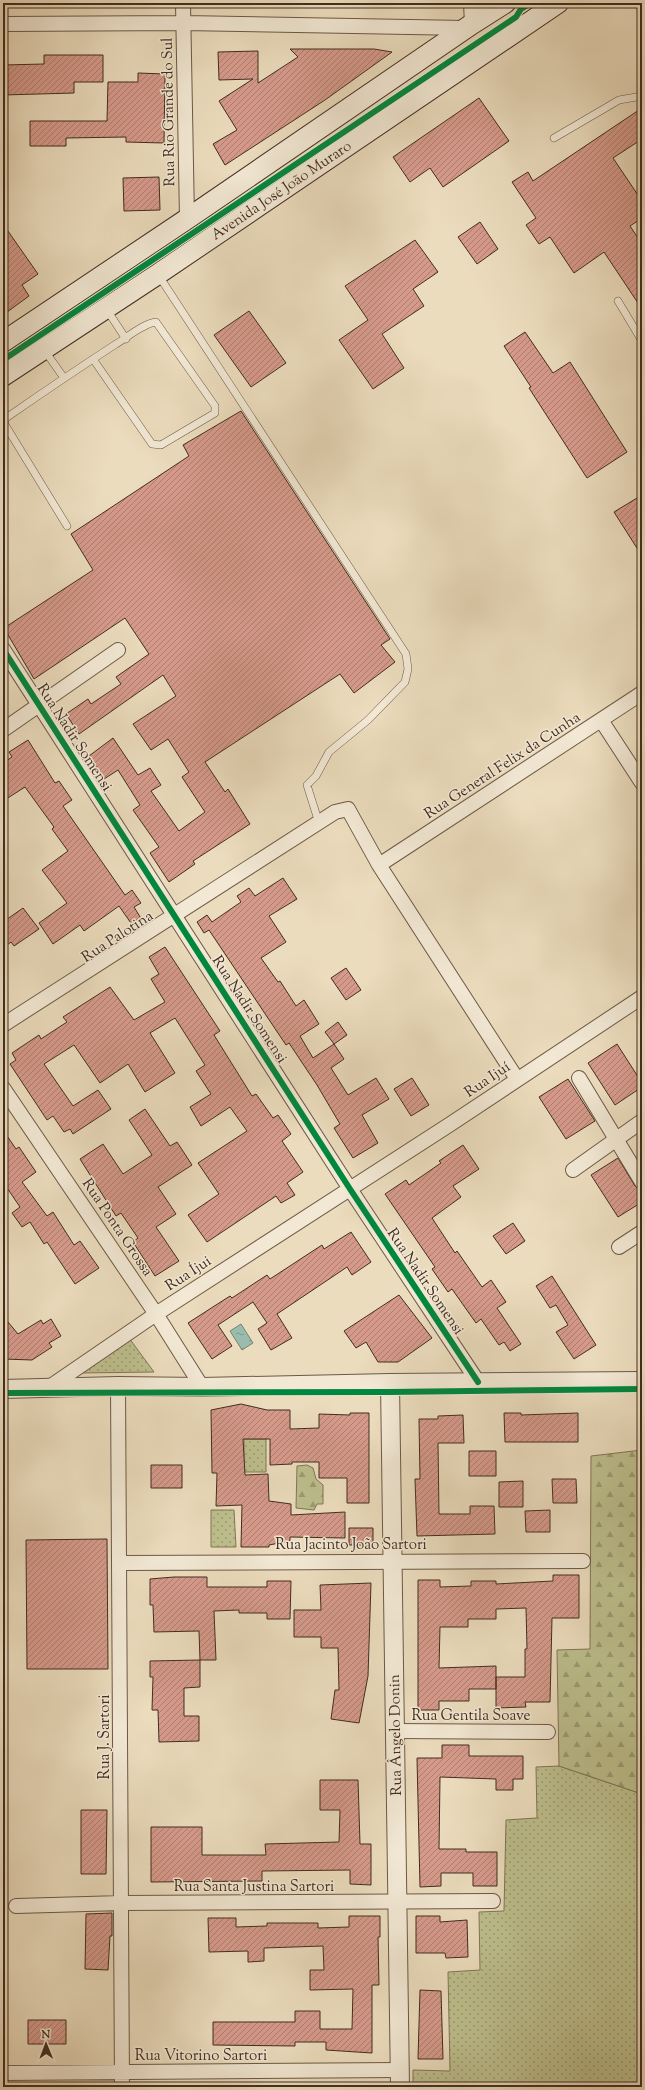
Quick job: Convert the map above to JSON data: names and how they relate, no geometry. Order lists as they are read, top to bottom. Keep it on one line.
{"streets":{"main road":["Avenida José João Muraro"],"street":["Rua Rio Grande do Sul","Rua Nadir Somensi","Rua General Felix da Cunha","Rua Palotina","Rua Ijuí","Rua Ponta Grossa","Rua Íjui","Rua Jacinto João Sartori","Rua Gentila Soave","Rua Ângelo Donin","Rua J. Sartori","Rua Santa Justina Sartori","Rua Vitorino Sartori"]},"crossings":[["Rua Rio Grande do Sul","Avenida José João Muraro"],["Rua Nadir Somensi","Rua Palotina"],["Rua Nadir Somensi","Rua Ijuí"],["Rua Nadir Somensi","Rua Íjui"],["Rua General Felix da Cunha","Rua Palotina"],["Rua Ijuí","Rua Íjui"],["Rua Ponta Grossa","Rua Íjui"],["Rua Jacinto João Sartori","Rua Ângelo Donin"],["Rua Jacinto João Sartori","Rua J. Sartori"],["Rua Gentila Soave","Rua Ângelo Donin"],["Rua Ângelo Donin","Rua Santa Justina Sartori"],["Rua Ângelo Donin","Rua Vitorino Sartori"],["Rua J. Sartori","Rua Santa Justina Sartori"],["Rua J. Sartori","Rua Vitorino Sartori"]],"north":"top"}
